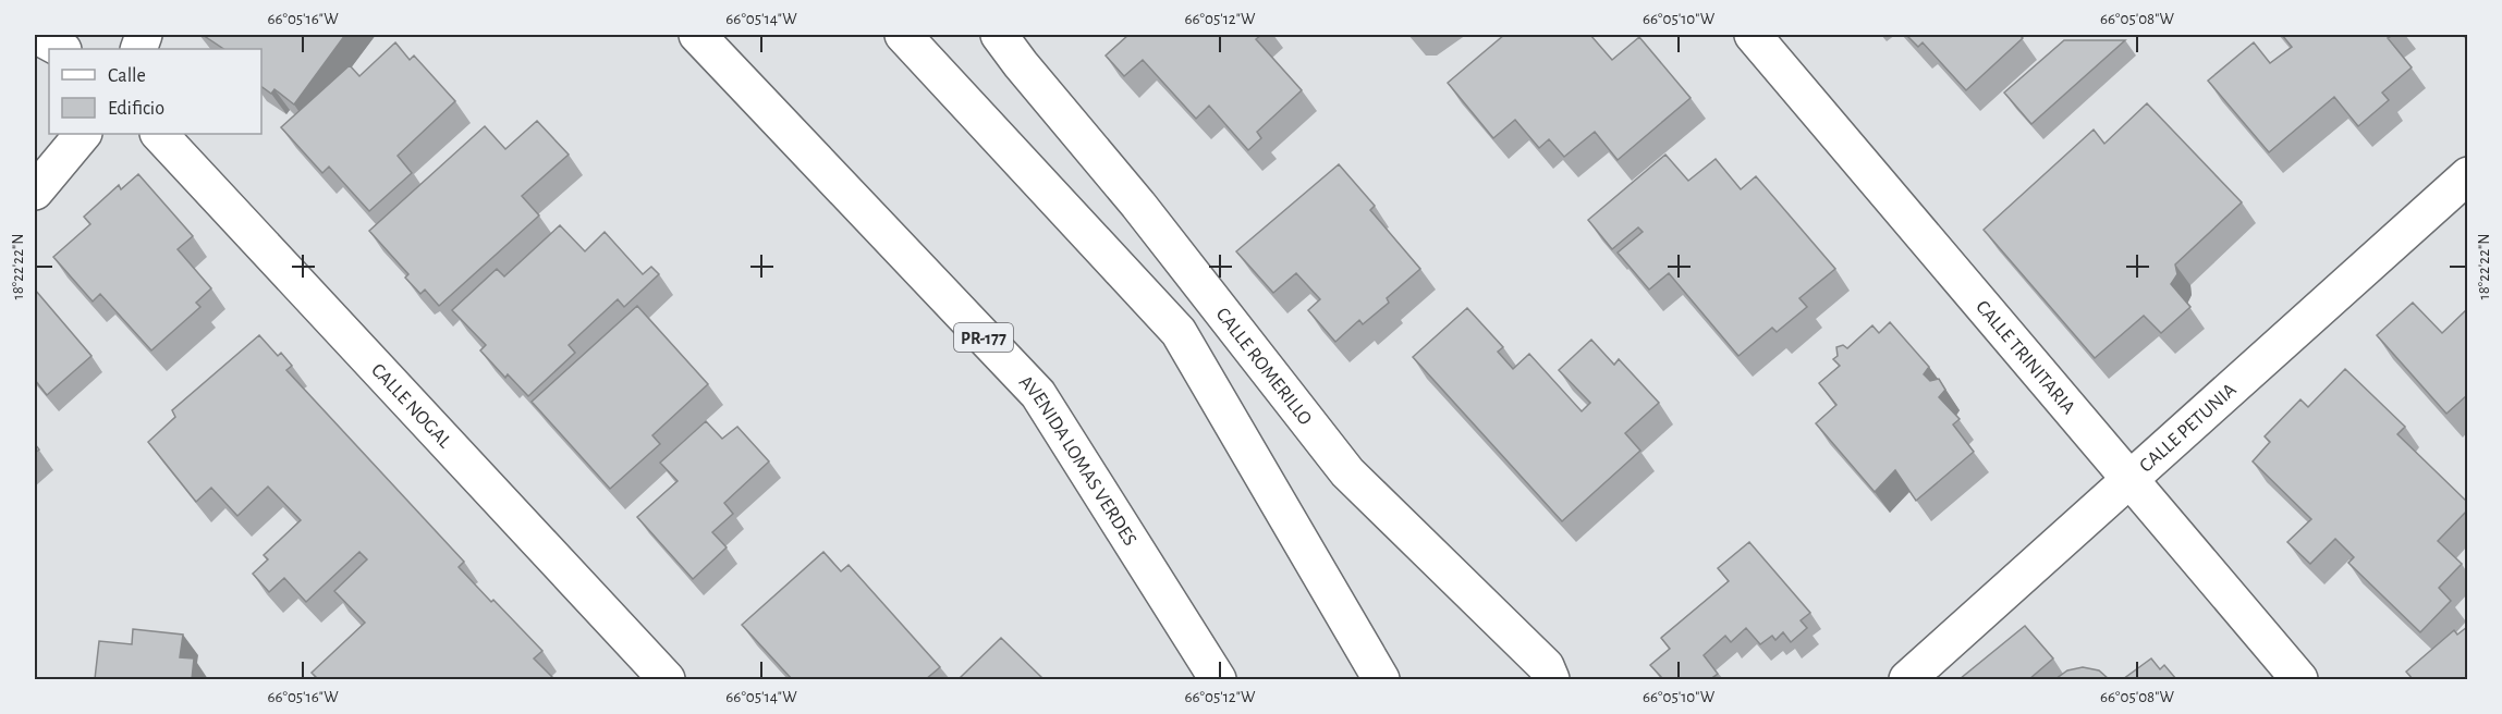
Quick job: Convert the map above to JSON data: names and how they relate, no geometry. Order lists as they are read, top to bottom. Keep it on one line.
{"streets":{"street":["PR-177","CALLE TRINITARIA","CALLE ROMERILLO","CALLE NOGAL","CALLE PETUNIA","AVENIDA LOMAS VERDES"]},"crossings":[["CALLE TRINITARIA","CALLE PETUNIA"]],"legend":["Calle","Edificio"],"coordinates":["66°05'16\"W","66°05'14\"W","66°05'12\"W","66°05'10\"W","66°05'08\"W","18°22'22\"N"]}
